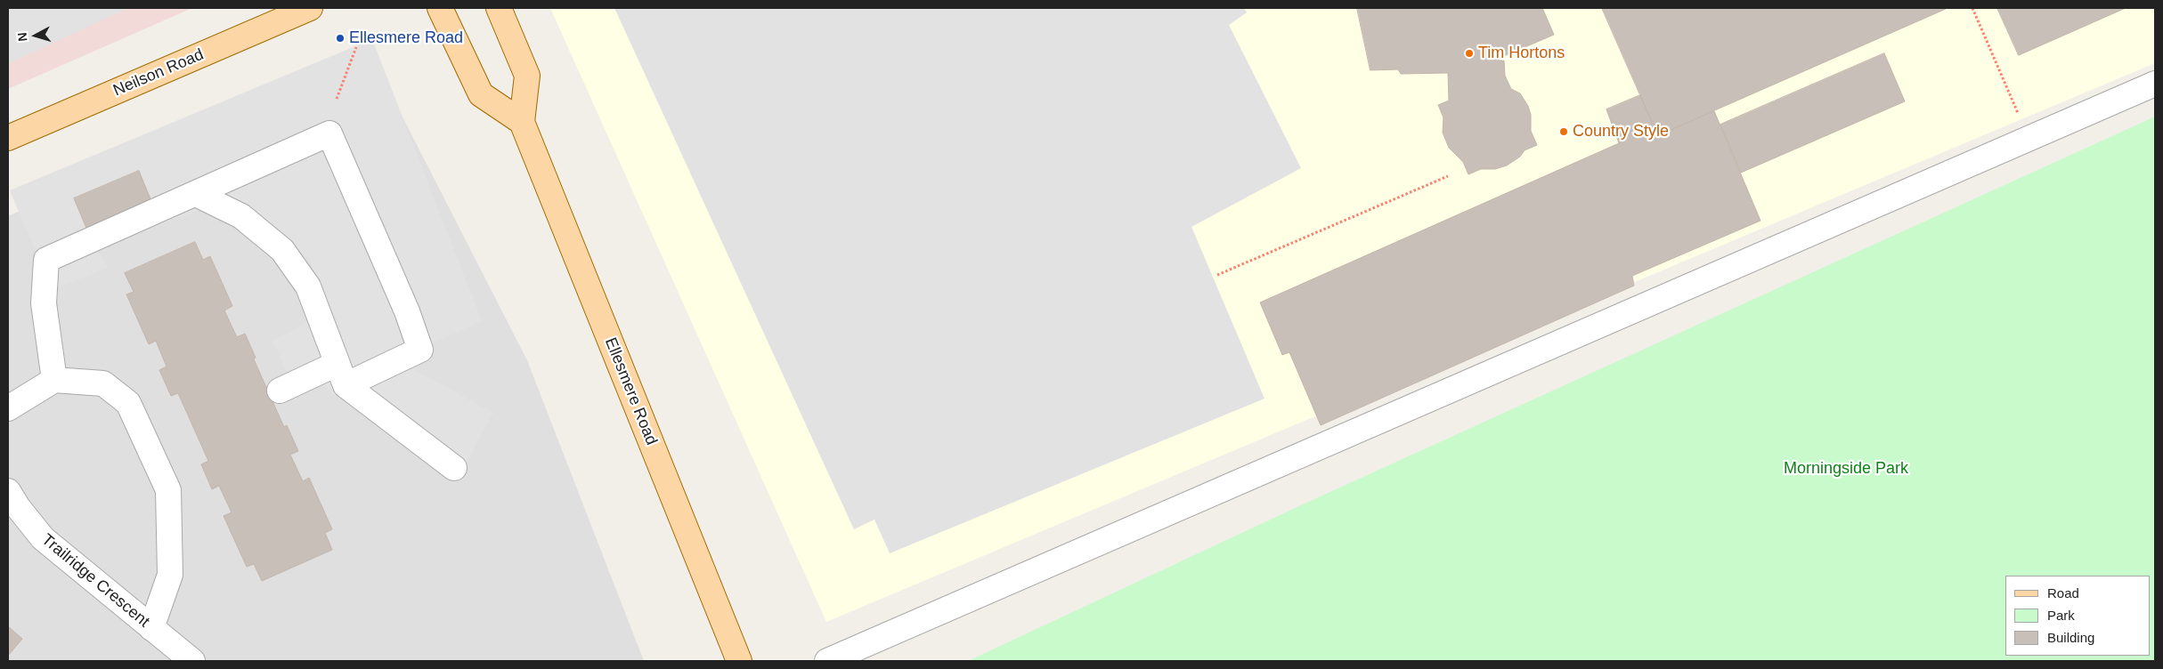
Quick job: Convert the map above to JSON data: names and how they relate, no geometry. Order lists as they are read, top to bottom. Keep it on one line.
{"streets":{"main road":["Neilson Road","Ellesmere Road"],"street":["Trailridge Crescent"]},"parks":["Morningside Park"],"places":["Ellesmere Road","Tim Hortons","Country Style"],"legend":["Road","Park","Building"],"north":"left"}
